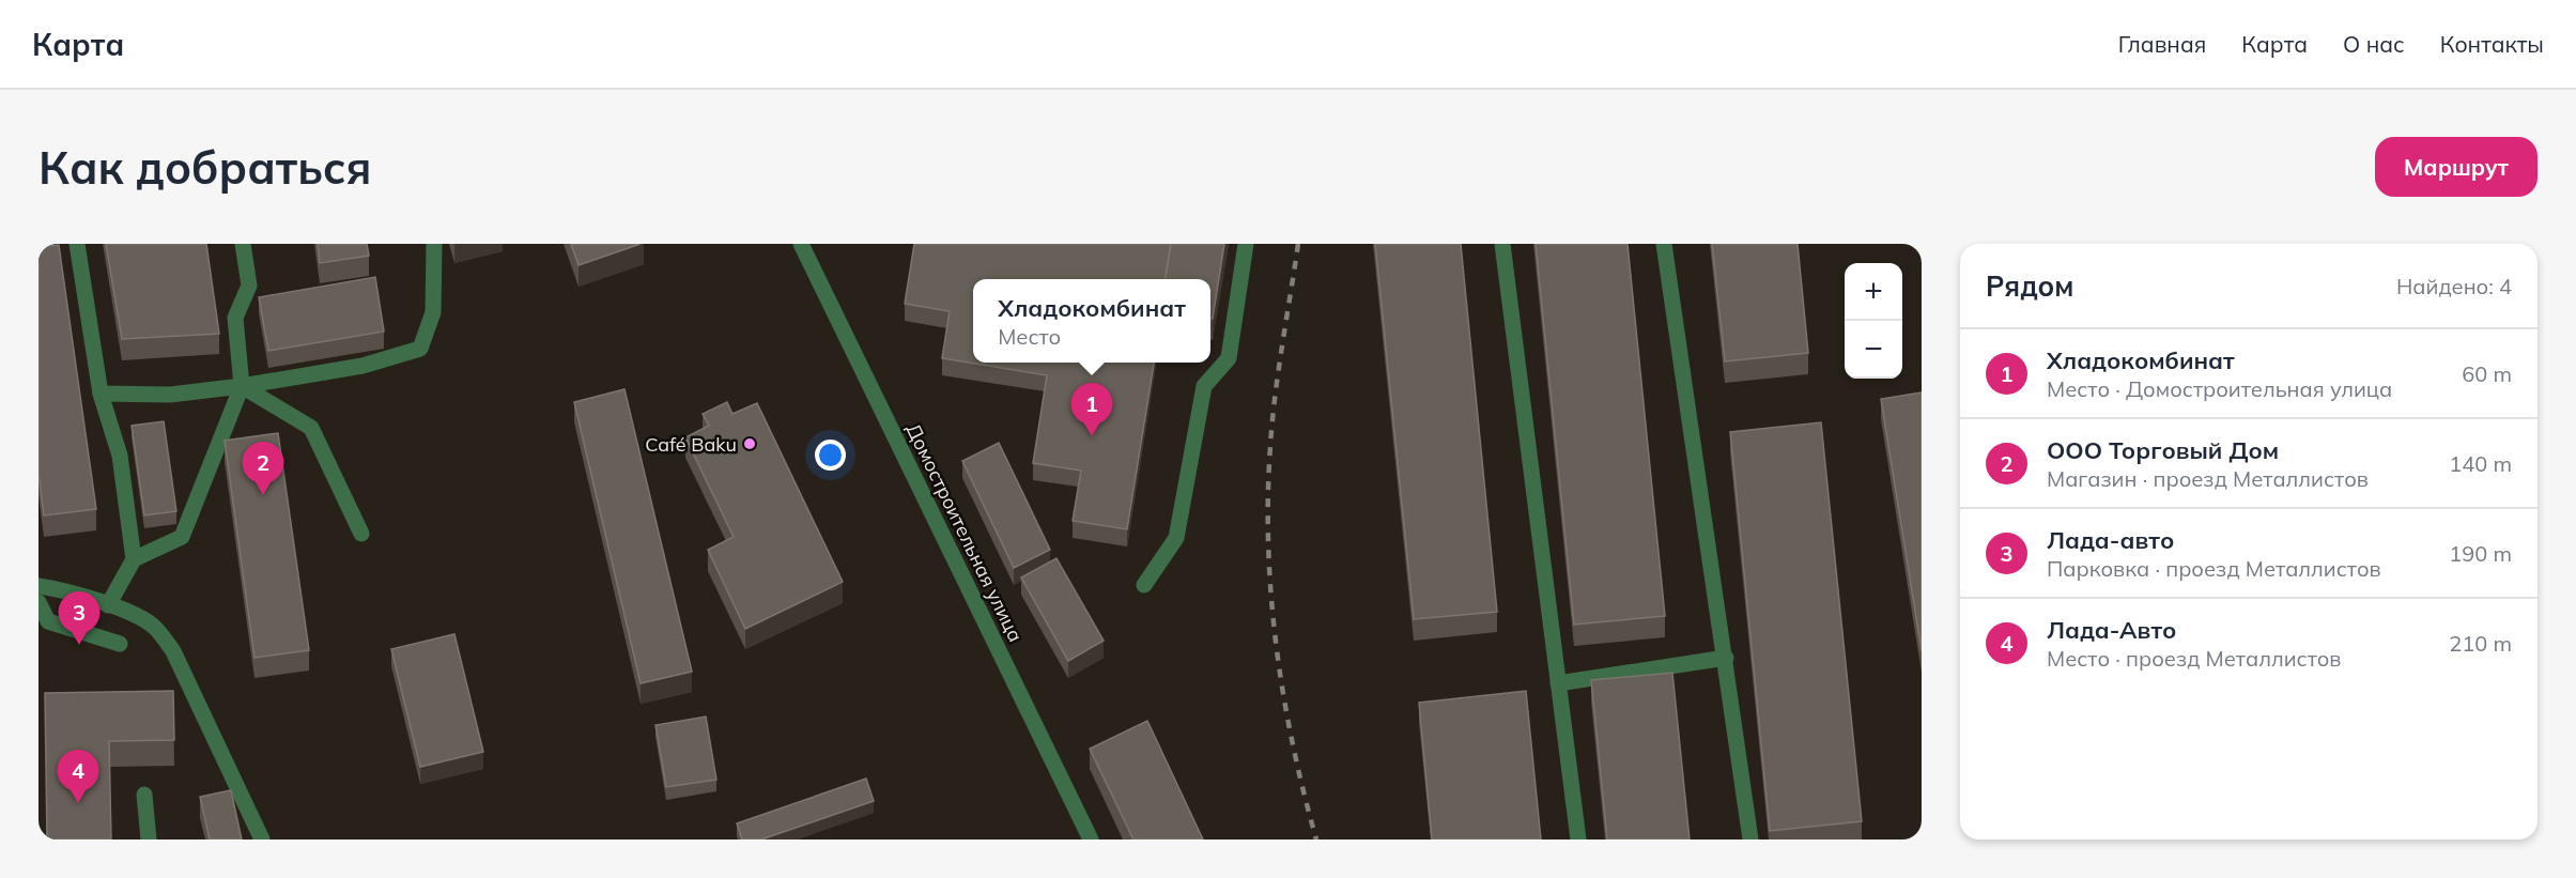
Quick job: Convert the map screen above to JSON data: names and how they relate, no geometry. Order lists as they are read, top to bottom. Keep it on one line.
{"streets":{"street":["Домостроительная улица"]},"places":["Café Baku"],"page":{"header":"Карта","nav":["Главная","Карта","О нас","Контакты"],"buttons":"Маршрут","title":"Как добраться","heading":["Рядом","Найдено: 4"],"map_buttons":["+","−"],"popup":["Хладокомбинат","Место"],"list":[{"mark":"1","name":"Хладокомбинат","note":"Место · Домостроительная улица","value":"60 m"},{"mark":"2","name":"ООО Торговый Дом","note":"Магазин · проезд Металлистов","value":"140 m"},{"mark":"3","name":"Лада-авто","note":"Парковка · проезд Металлистов","value":"190 m"},{"mark":"4","name":"Лада-Авто","note":"Место · проезд Металлистов","value":"210 m"}],"pins":["1","2","3","4"]}}
